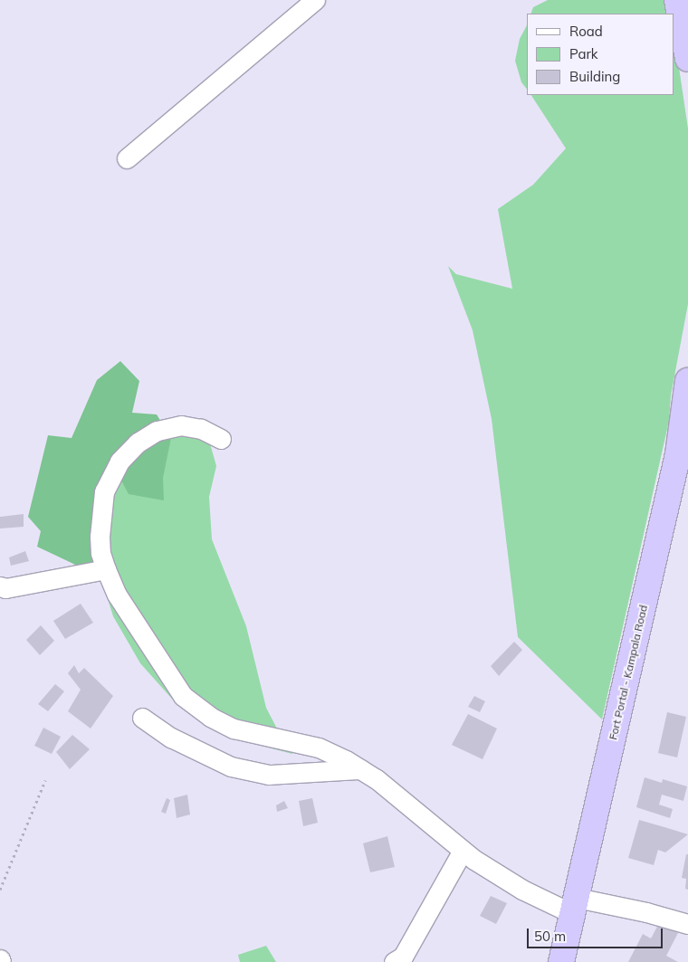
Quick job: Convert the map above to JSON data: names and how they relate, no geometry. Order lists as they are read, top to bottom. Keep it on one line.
{"streets":{"highway":["Fort Portal - Kampala Road"]},"legend":["Road","Park","Building"],"scale_bar":"50 m"}
